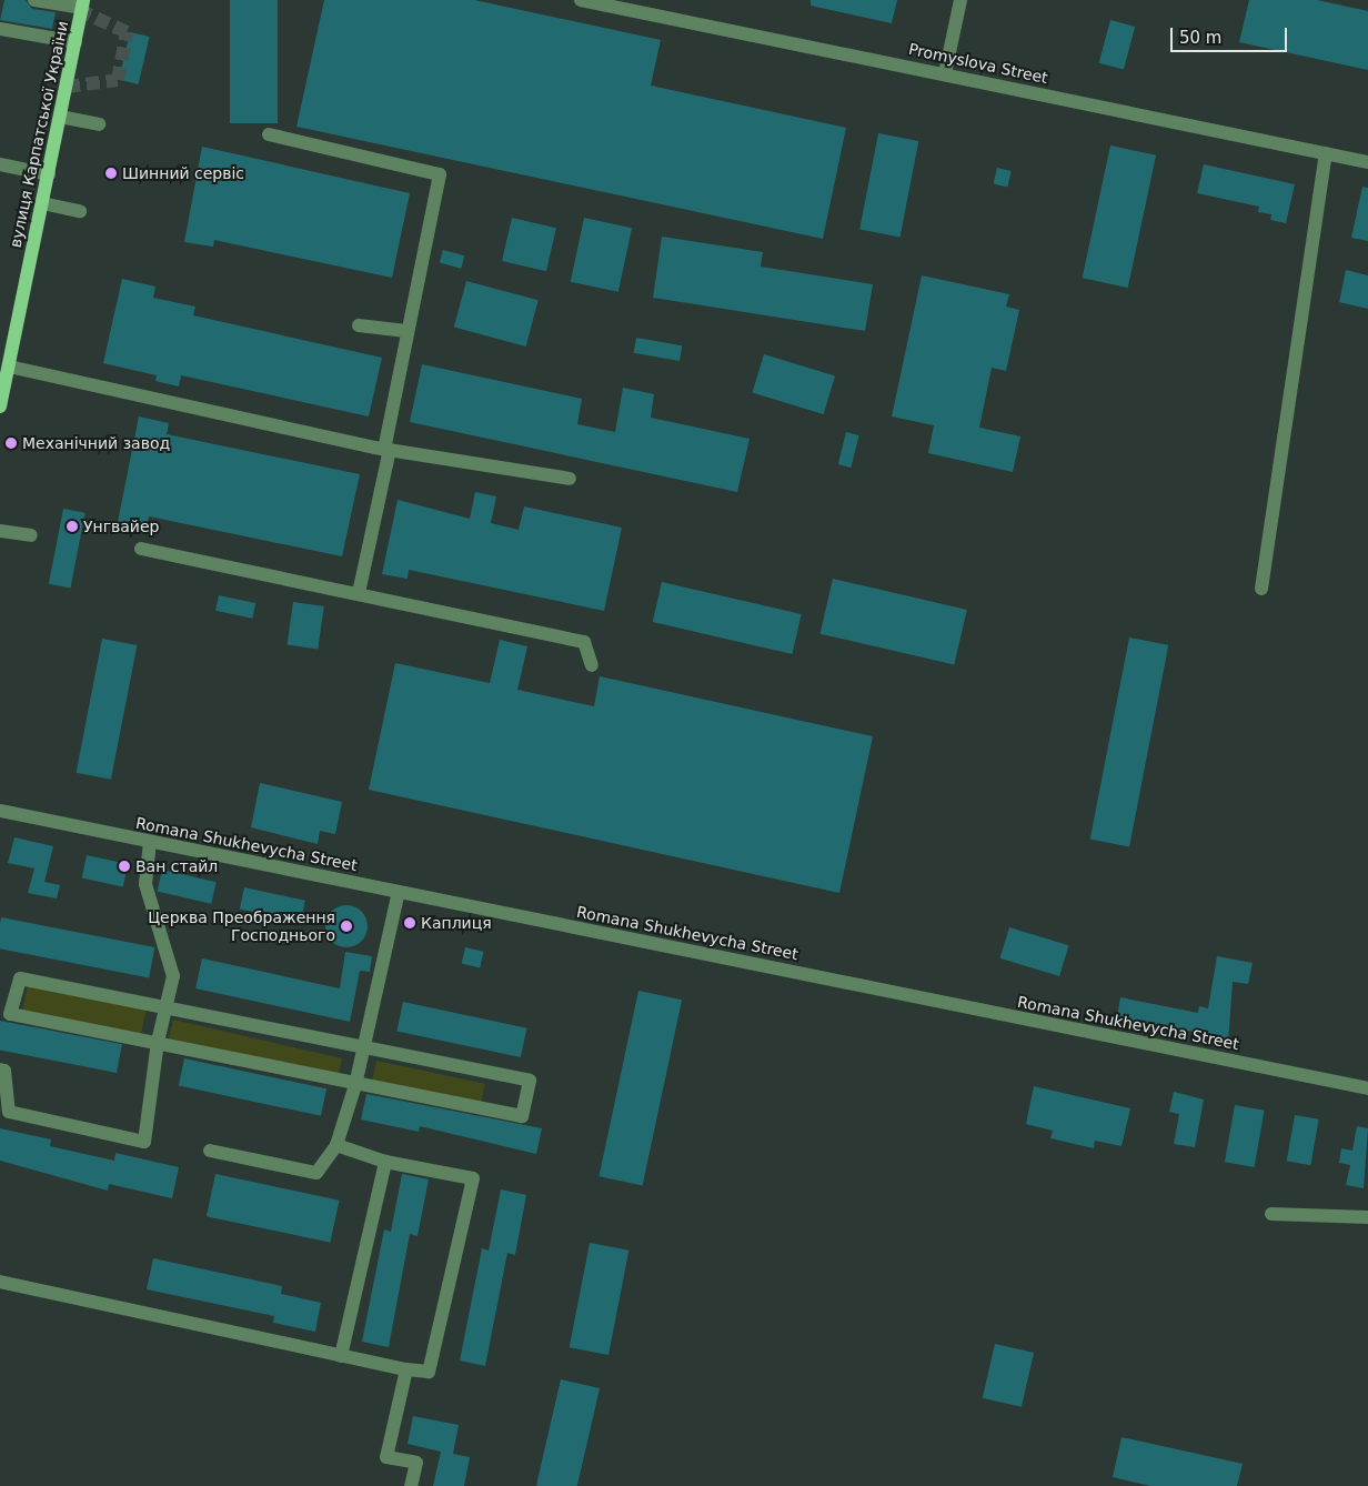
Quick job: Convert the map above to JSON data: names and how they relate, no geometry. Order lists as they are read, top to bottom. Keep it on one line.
{"streets":{"main road":["вулиця Карпатської України"],"street":["Promyslova Street","Romana Shukhevycha Street"]},"places":["Шинний сервіс","Механічний завод","Унгвайер","Ван стайл","Каплиця","Церква Преображення Господнього"],"scale_bar":"50 m"}
